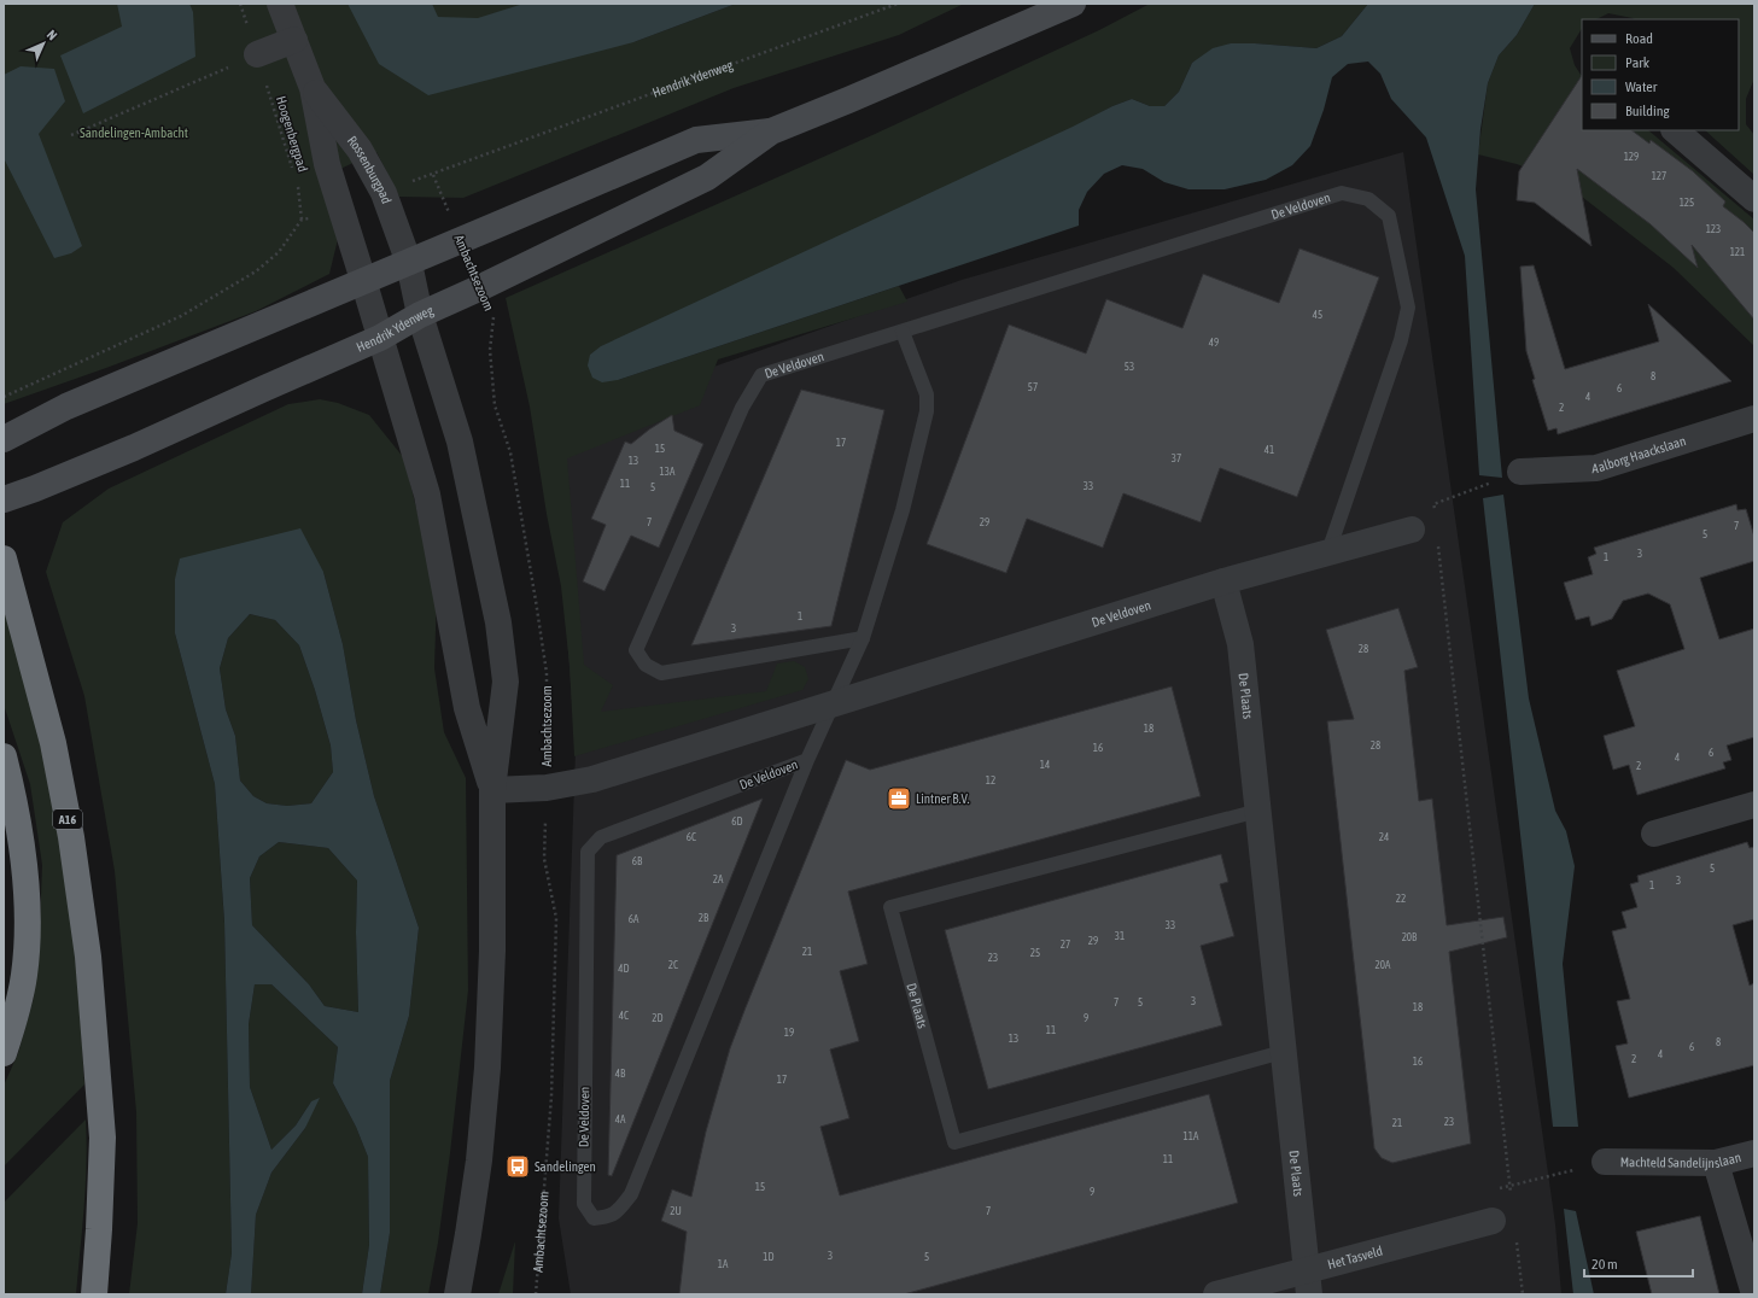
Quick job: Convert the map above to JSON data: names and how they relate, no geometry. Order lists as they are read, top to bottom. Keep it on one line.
{"streets":{"highway":["A16"],"main road":["Hendrik Ydenweg"],"street":["Rossenburgpad","De Veldoven","Aalborg Haackslaan","De Plaats","Machteld Sandelijnslaan","Het Tasveld"],"path":["Hoogenbergpad","Ambachtsezoom"]},"crossings":[["Hendrik Ydenweg","Rossenburgpad"],["Hendrik Ydenweg","Ambachtsezoom"],["De Veldoven","Ambachtsezoom"],["De Veldoven","De Plaats"],["De Plaats","Het Tasveld"]],"parks":["Sandelingen-Ambacht"],"places":{"office":["Lintner B.V."],"bus stop":["Sandelingen"]},"house_numbers":["129","127","125","123","121","45","49","53","8","57","6","4","2","17","15","41","37","13","13A","11","33","5","7","29","7","5","3","1","1","3","28","18","28","16","6","4","14","2","12","6D","6C","24","6B","5","2A","3","1","22","2B","6A","33","31","20B","29","27","21","25","23","2C","20A","4D","3","7","5","18","4C","2D","9","11","19","13","8","6","4","2","16","4B","17","4A","23","21","11A","11","15","9","2U","7","3","1D","5","1A"],"legend":["Road","Park","Water","Building"],"scale_bar":"20 m","north":"top right"}
